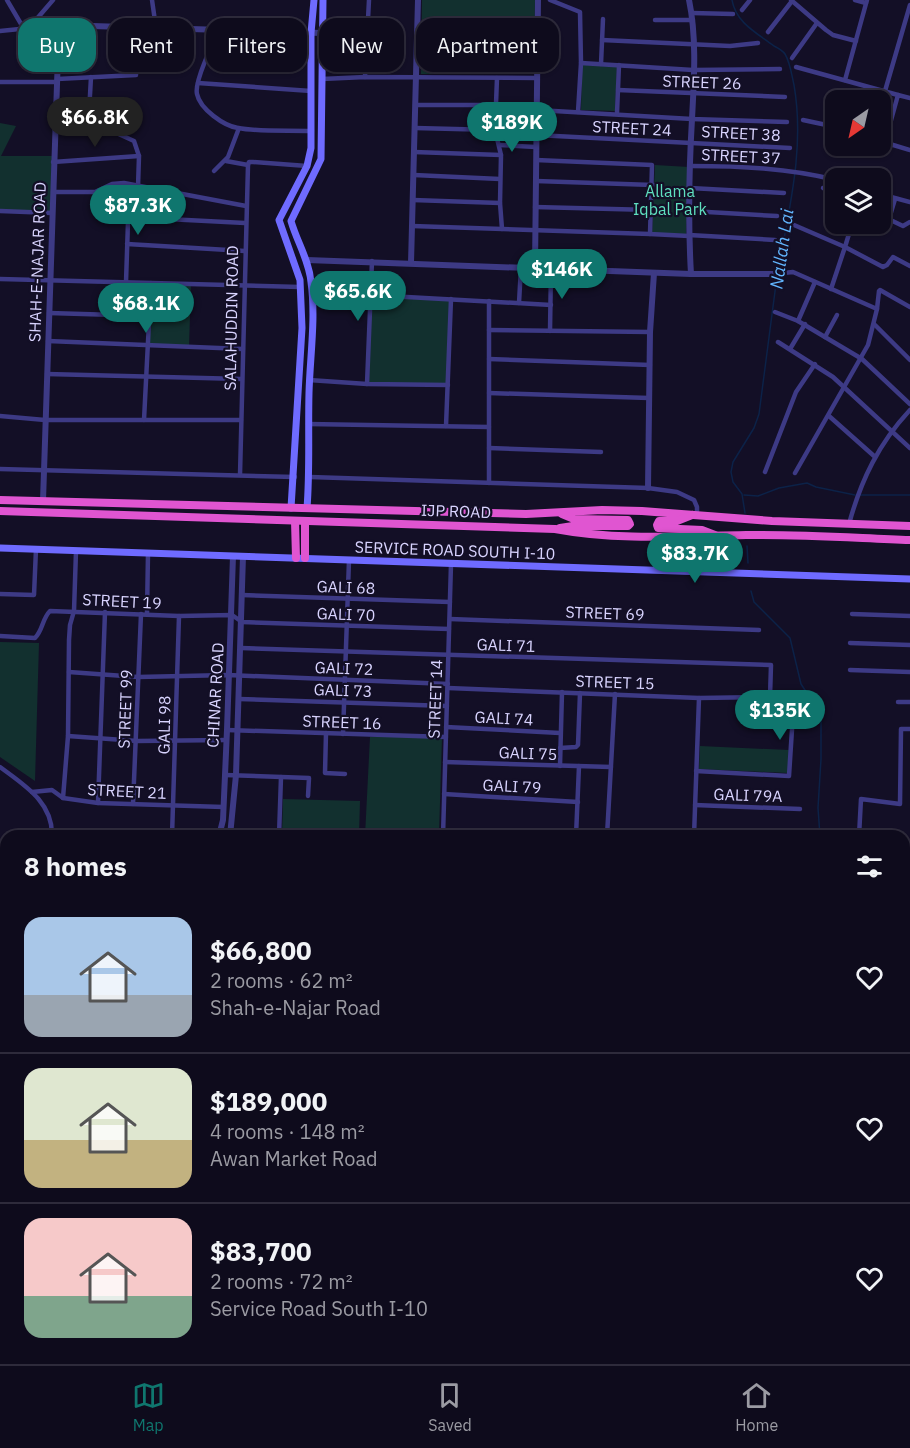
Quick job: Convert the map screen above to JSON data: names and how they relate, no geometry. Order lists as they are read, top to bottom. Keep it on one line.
{"streets":{"highway":["IJP ROAD"],"main road":["SERVICE ROAD SOUTH I-10"],"street":["STREET 26","STREET 24","STREET 38","STREET 37","SHAH-E-NAJAR ROAD","SALAHUDDIN ROAD","GALI 68","STREET 19","STREET 69","GALI 70","GALI 71","GALI 72","STREET 15","GALI 73","CHINAR ROAD","STREET 14","STREET 99","GALI 74","STREET 16","GALI 98","GALI 75","GALI 79","STREET 21","GALI 79A"]},"crossings":[["STREET 24","STREET 38"],["SHAH-E-NAJAR ROAD","IJP ROAD"],["SERVICE ROAD SOUTH I-10","CHINAR ROAD"],["SERVICE ROAD SOUTH I-10","STREET 14"],["GALI 68","CHINAR ROAD"],["GALI 68","STREET 14"],["STREET 19","CHINAR ROAD"],["STREET 19","STREET 99"],["STREET 19","GALI 98"],["STREET 69","STREET 14"],["GALI 70","CHINAR ROAD"],["GALI 70","STREET 14"],["GALI 71","STREET 15"],["GALI 71","CHINAR ROAD"],["GALI 71","STREET 14"],["GALI 72","STREET 15"],["GALI 72","CHINAR ROAD"],["GALI 72","STREET 14"],["GALI 72","STREET 99"],["GALI 72","GALI 98"],["STREET 15","STREET 14"],["GALI 73","CHINAR ROAD"],["GALI 73","STREET 14"],["CHINAR ROAD","STREET 16"],["CHINAR ROAD","STREET 21"],["STREET 14","GALI 74"],["STREET 14","STREET 16"],["STREET 14","GALI 75"],["STREET 14","GALI 79"],["STREET 99","STREET 21"],["GALI 98","STREET 21"]],"water":["Nallah Lai"],"parks":["Allama Iqbal Park"],"north":"bottom left","page":{"chip":["Buy","Rent","Filters","New","Apartment"],"price":["$66.8K","$189K","$87.3K","$146K","$65.6K","$68.1K","$83.7K","$135K"],"heading":"8 homes","list":[{"name":"$66,800","note":"2 rooms · 62 m² · Shah-e-Najar Road"},{"name":"$189,000","note":"4 rooms · 148 m² · Awan Market Road"},{"name":"$83,700","note":"2 rooms · 72 m² · Service Road South I-10"}],"tabs":["Map","Saved","Home"]}}
